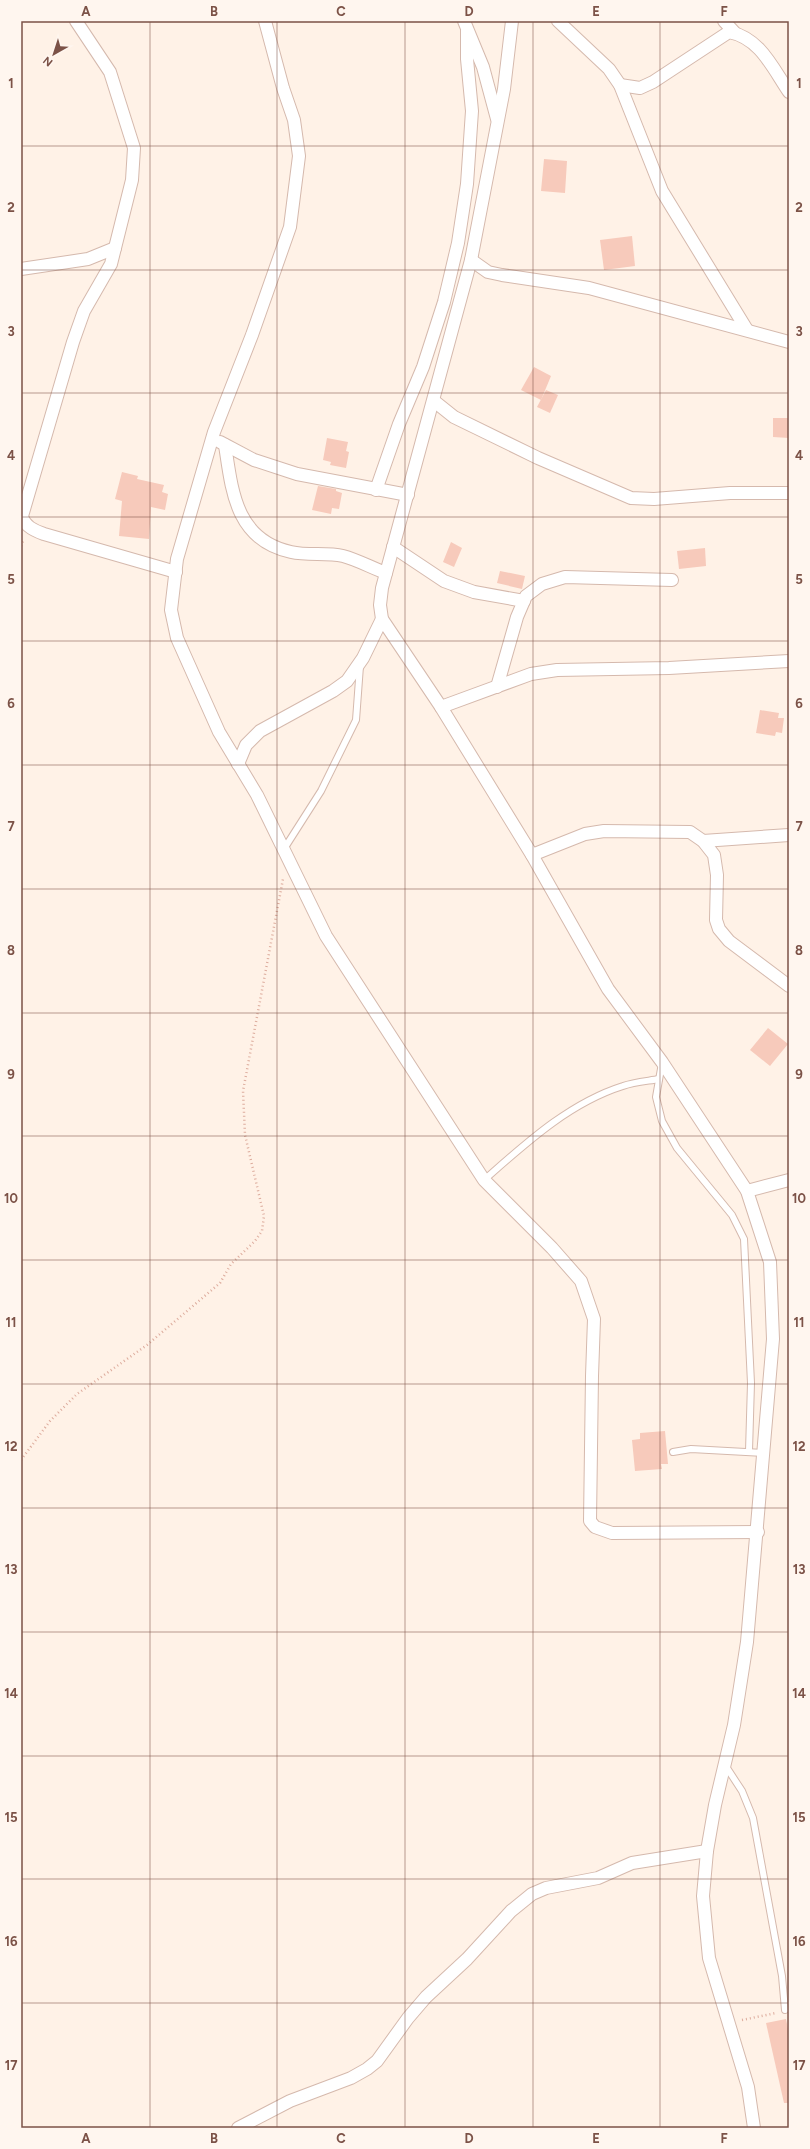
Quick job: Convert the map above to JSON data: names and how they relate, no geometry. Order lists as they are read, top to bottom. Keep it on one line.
{"north":"bottom left","grid":{"columns":["A","B","C","D","E","F"],"rows":["1","2","3","4","5","6","7","8","9","10","11","12","13","14","15","16","17"]}}
